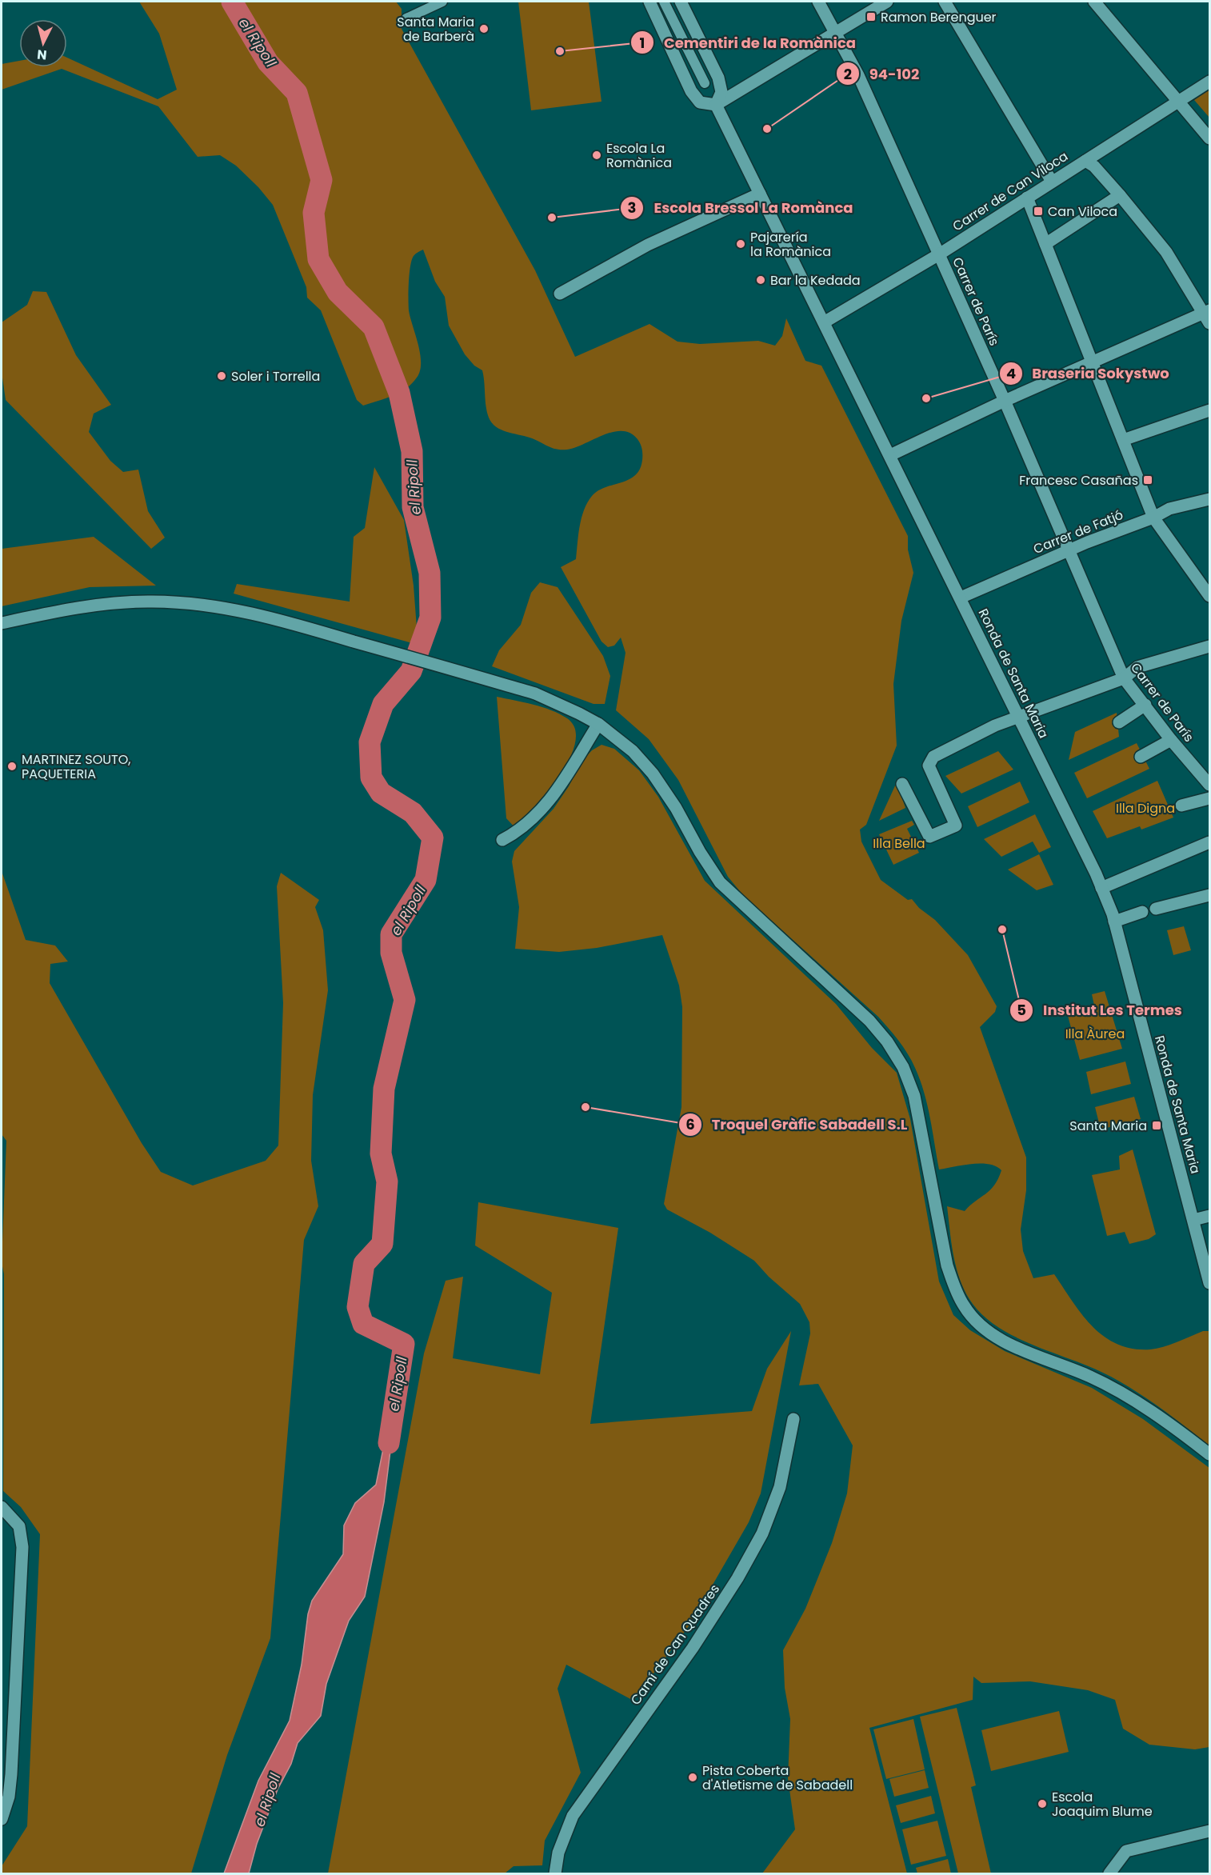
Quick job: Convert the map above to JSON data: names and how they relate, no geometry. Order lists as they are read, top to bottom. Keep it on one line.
{"streets":{"street":["Carrer de Can Viloca","Carrer de París","Carrer de Fatjó","Ronda de Santa Maria","Camí de Can Quadres"]},"crossings":[["Carrer de Can Viloca","Carrer de París"],["Carrer de Can Viloca","Ronda de Santa Maria"],["Carrer de París","Carrer de Fatjó"],["Carrer de Fatjó","Ronda de Santa Maria"]],"water":["el Ripoll"],"parks":["Illa Digna","Illa Bella","Illa Àurea"],"places":{"transit":["Ramon Berenguer","Can Viloca","Francesc Casañas","Santa Maria"],"other":["Santa Maria de Barberà","Cementiri de la Romànica","94-102","Escola La Romànica","Escola Bressol La Romànca","Pajarería la Romànica","Bar la Kedada","Soler i Torrella","Braseria Sokystwo","MARTINEZ SOUTO, PAQUETERIA","Institut Les Termes","Troquel Gràfic Sabadell S.L","Pista Coberta d'Atletisme de Sabadell","Escola Joaquim Blume"]},"north":"bottom"}
